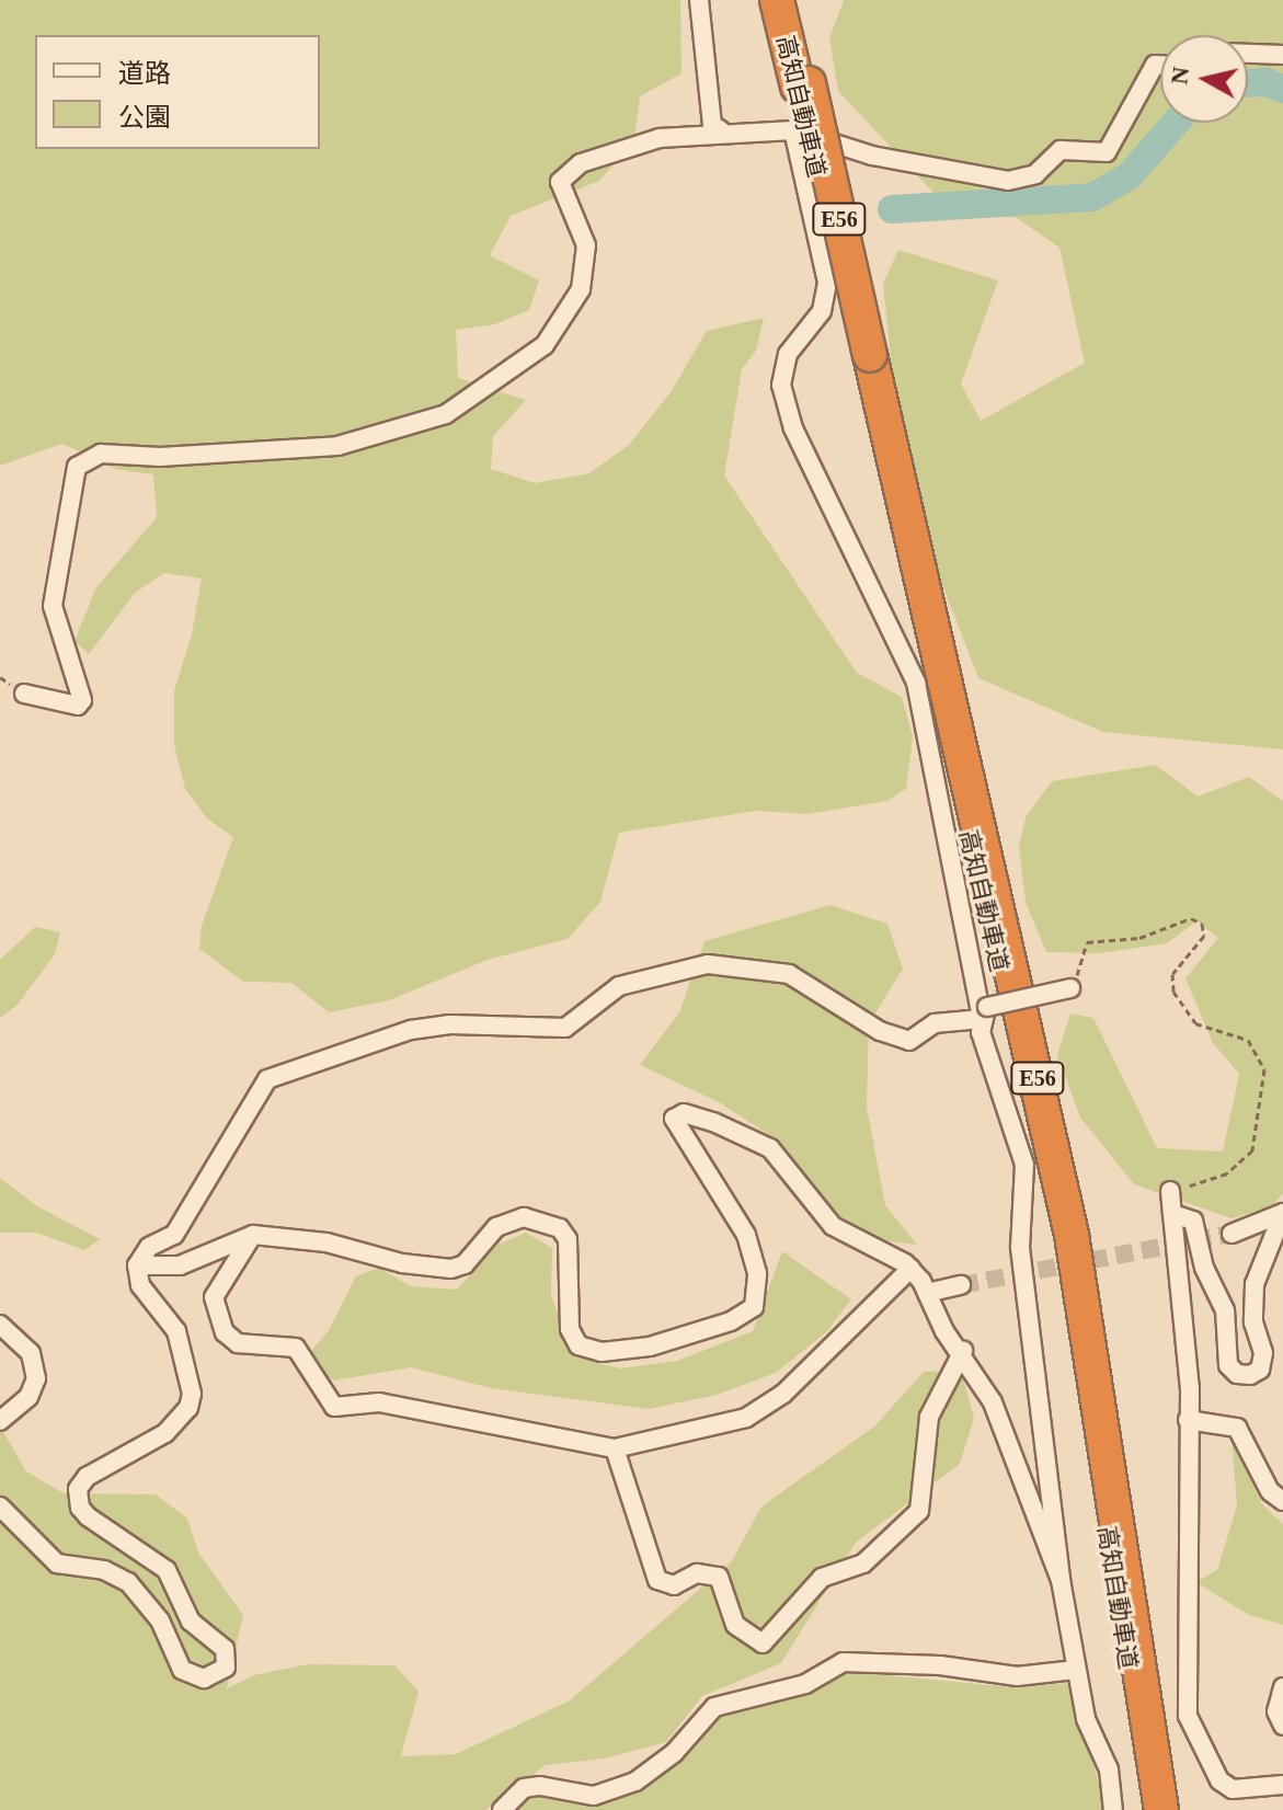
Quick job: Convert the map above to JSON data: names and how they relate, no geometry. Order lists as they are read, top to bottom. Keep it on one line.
{"streets":{"highway":["高知自動車道","E56"]},"legend":["道路","公園"],"north":"left"}
